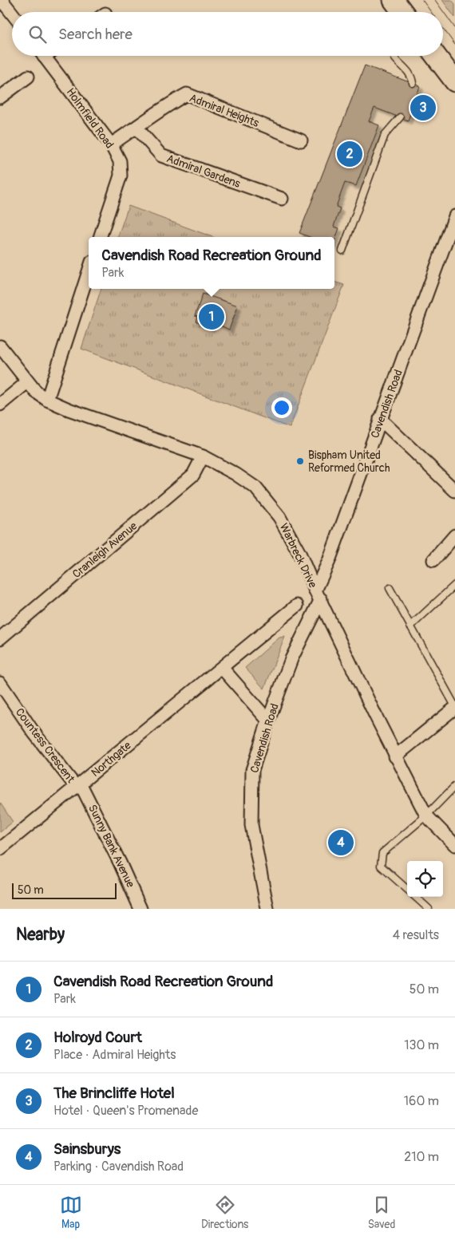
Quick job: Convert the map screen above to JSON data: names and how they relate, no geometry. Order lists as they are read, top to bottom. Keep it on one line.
{"streets":{"street":["Admiral Heights","Holmfield Road","Admiral Gardens","Cavendish Road","Cranleigh Avenue","Warbreck Drive","Countess Crescent","Northgate","Sunny Bank Avenue"]},"crossings":[["Admiral Heights","Holmfield Road"],["Admiral Heights","Admiral Gardens"],["Cavendish Road","Warbreck Drive"],["Cranleigh Avenue","Warbreck Drive"],["Countess Crescent","Northgate"],["Countess Crescent","Sunny Bank Avenue"],["Northgate","Sunny Bank Avenue"]],"places":["Bispham United Reformed Church"],"scale_bar":"50 m","page":{"search":"Search here","pins":["3","2","1","4"],"popup":["Cavendish Road Recreation Ground","Park"],"scale":"50 m","heading":["Nearby","4 results"],"list":[{"mark":"1","name":"Cavendish Road Recreation Ground","note":"Park","value":"50 m"},{"mark":"2","name":"Holroyd Court","note":"Place · Admiral Heights","value":"130 m"},{"mark":"3","name":"The Brincliffe Hotel","note":"Hotel · Queen's Promenade","value":"160 m"},{"mark":"4","name":"Sainsburys","note":"Parking · Cavendish Road","value":"210 m"}],"nav":["Map","Directions","Saved"]}}
